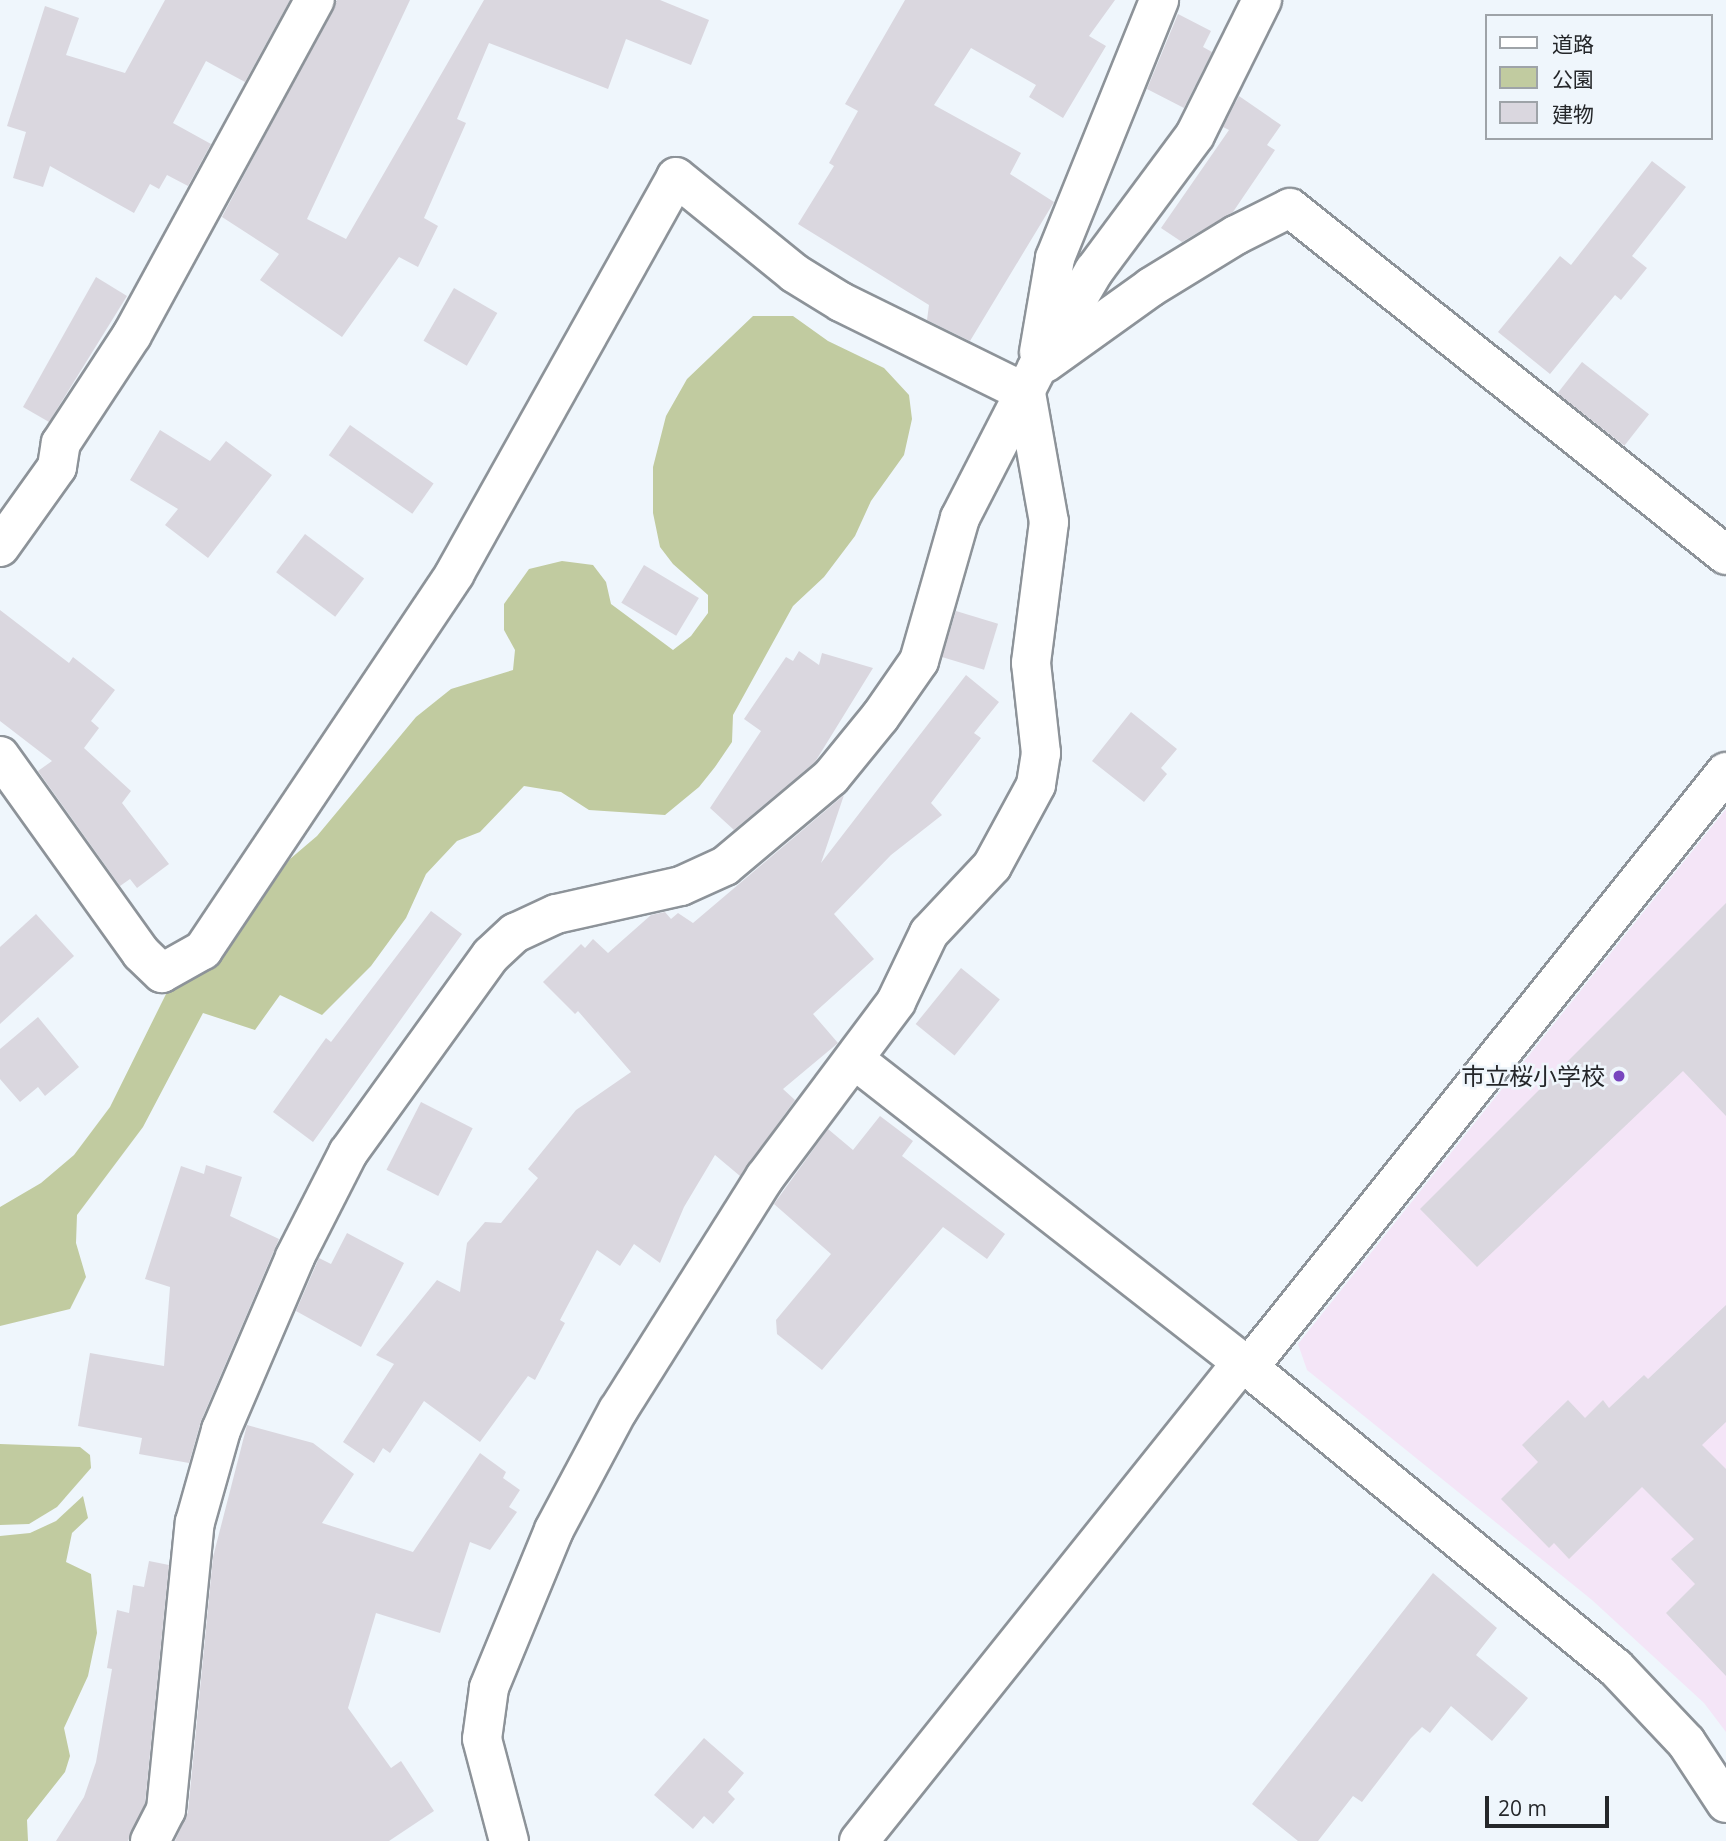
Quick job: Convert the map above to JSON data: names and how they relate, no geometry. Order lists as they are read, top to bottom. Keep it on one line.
{"places":["市立桜小学校"],"legend":["道路","公園","建物"],"scale_bar":"20 m"}
